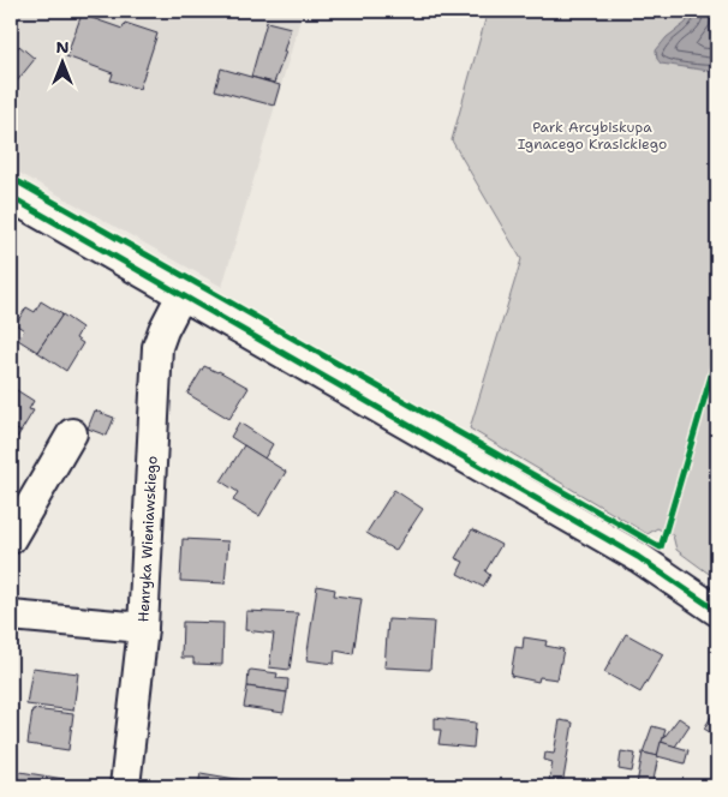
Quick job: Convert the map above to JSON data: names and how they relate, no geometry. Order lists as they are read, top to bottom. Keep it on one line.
{"streets":{"street":["Henryka Wieniawskiego"]},"parks":["Park Arcybiskupa Ignacego Krasickiego"],"north":"top"}
